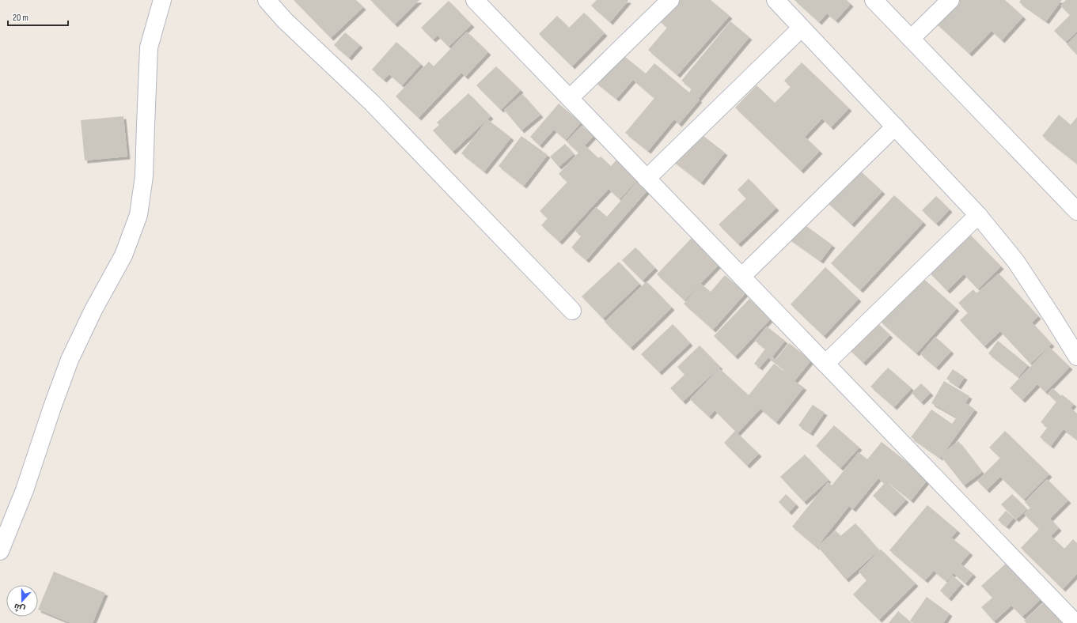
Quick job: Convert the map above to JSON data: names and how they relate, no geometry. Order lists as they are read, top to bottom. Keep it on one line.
{"scale_bar":"20 m","north":"bottom"}
